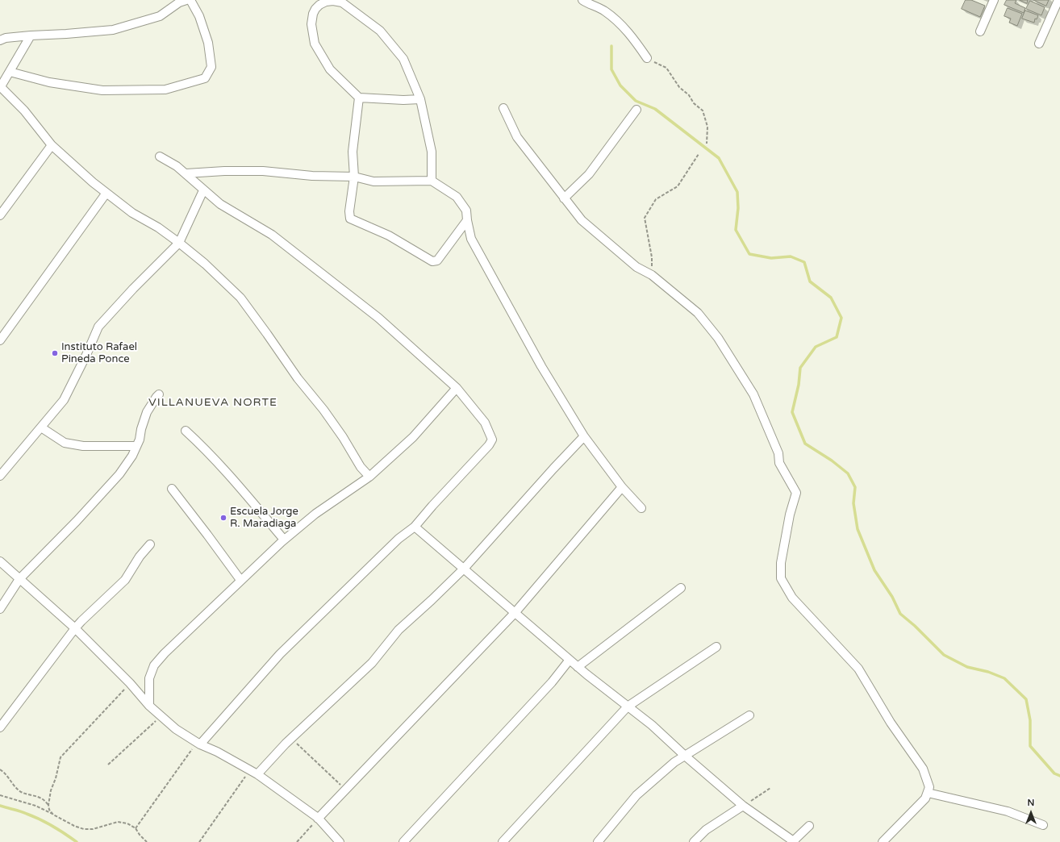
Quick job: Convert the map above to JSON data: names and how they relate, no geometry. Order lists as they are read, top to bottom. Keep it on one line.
{"districts":["VILLANUEVA NORTE"],"places":["Instituto Rafael Pineda Ponce","Escuela Jorge R. Maradiaga"],"north":"top"}
